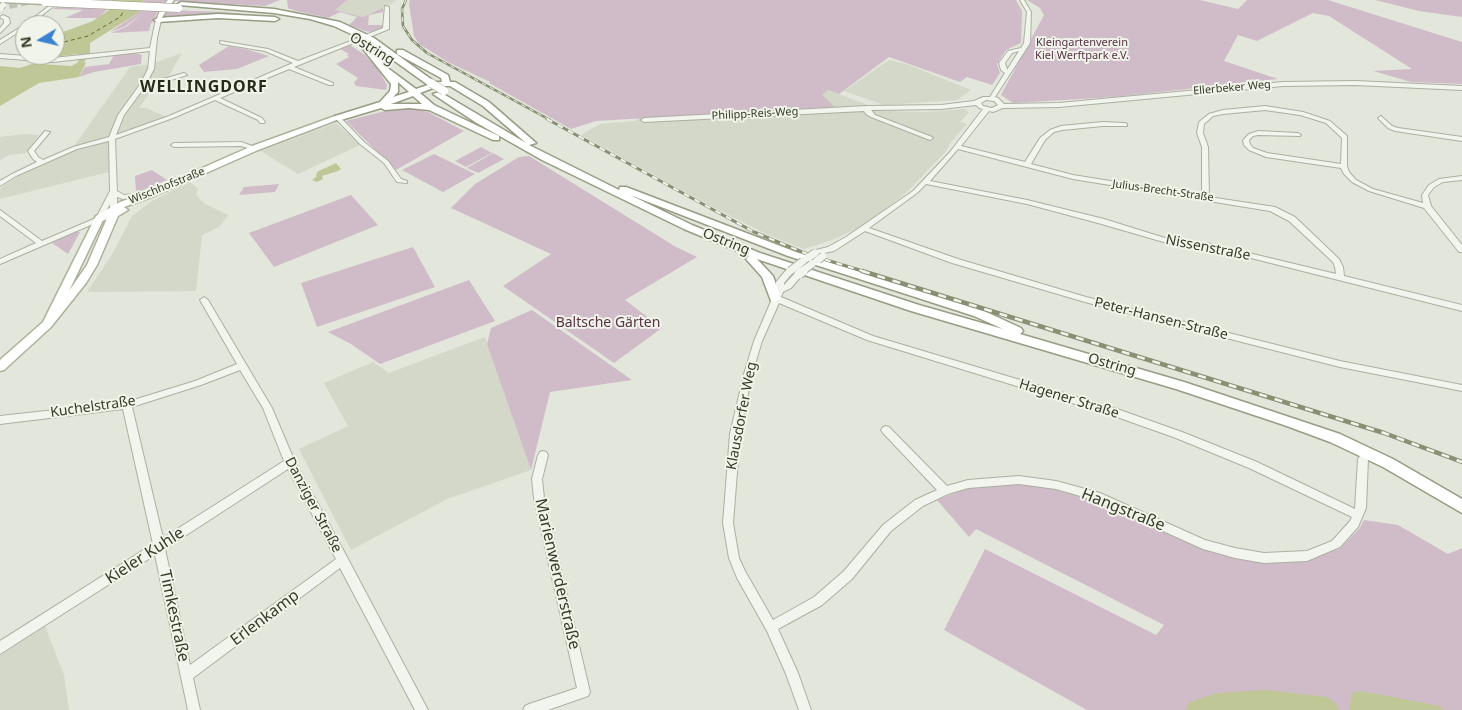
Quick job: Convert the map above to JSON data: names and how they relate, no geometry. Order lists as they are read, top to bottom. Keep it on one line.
{"streets":{"highway":["Ostring"],"main road":["Wischhofstraße"],"street":["Ellerbeker Weg","Philipp-Reis-Weg","Julius-Brecht-Straße","Nissenstraße","Peter-Hansen-Straße","Hagener Straße","Kuchelstraße","Klausdorfer Weg","Danziger Straße","Hangstraße","Kieler Kuhle","Marienwerderstraße","Timkestraße","Erlenkamp"]},"crossings":[["Julius-Brecht-Straße","Nissenstraße"],["Hagener Straße","Klausdorfer Weg"],["Hagener Straße","Hangstraße"],["Kuchelstraße","Danziger Straße"],["Kuchelstraße","Timkestraße"],["Klausdorfer Weg","Hangstraße"],["Danziger Straße","Kieler Kuhle"],["Danziger Straße","Erlenkamp"],["Kieler Kuhle","Timkestraße"],["Timkestraße","Erlenkamp"]],"districts":["WELLINGDORF"],"parks":["Kleingartenverein Kiel Werftpark e.V.","Baltsche Gärten"],"north":"left"}
